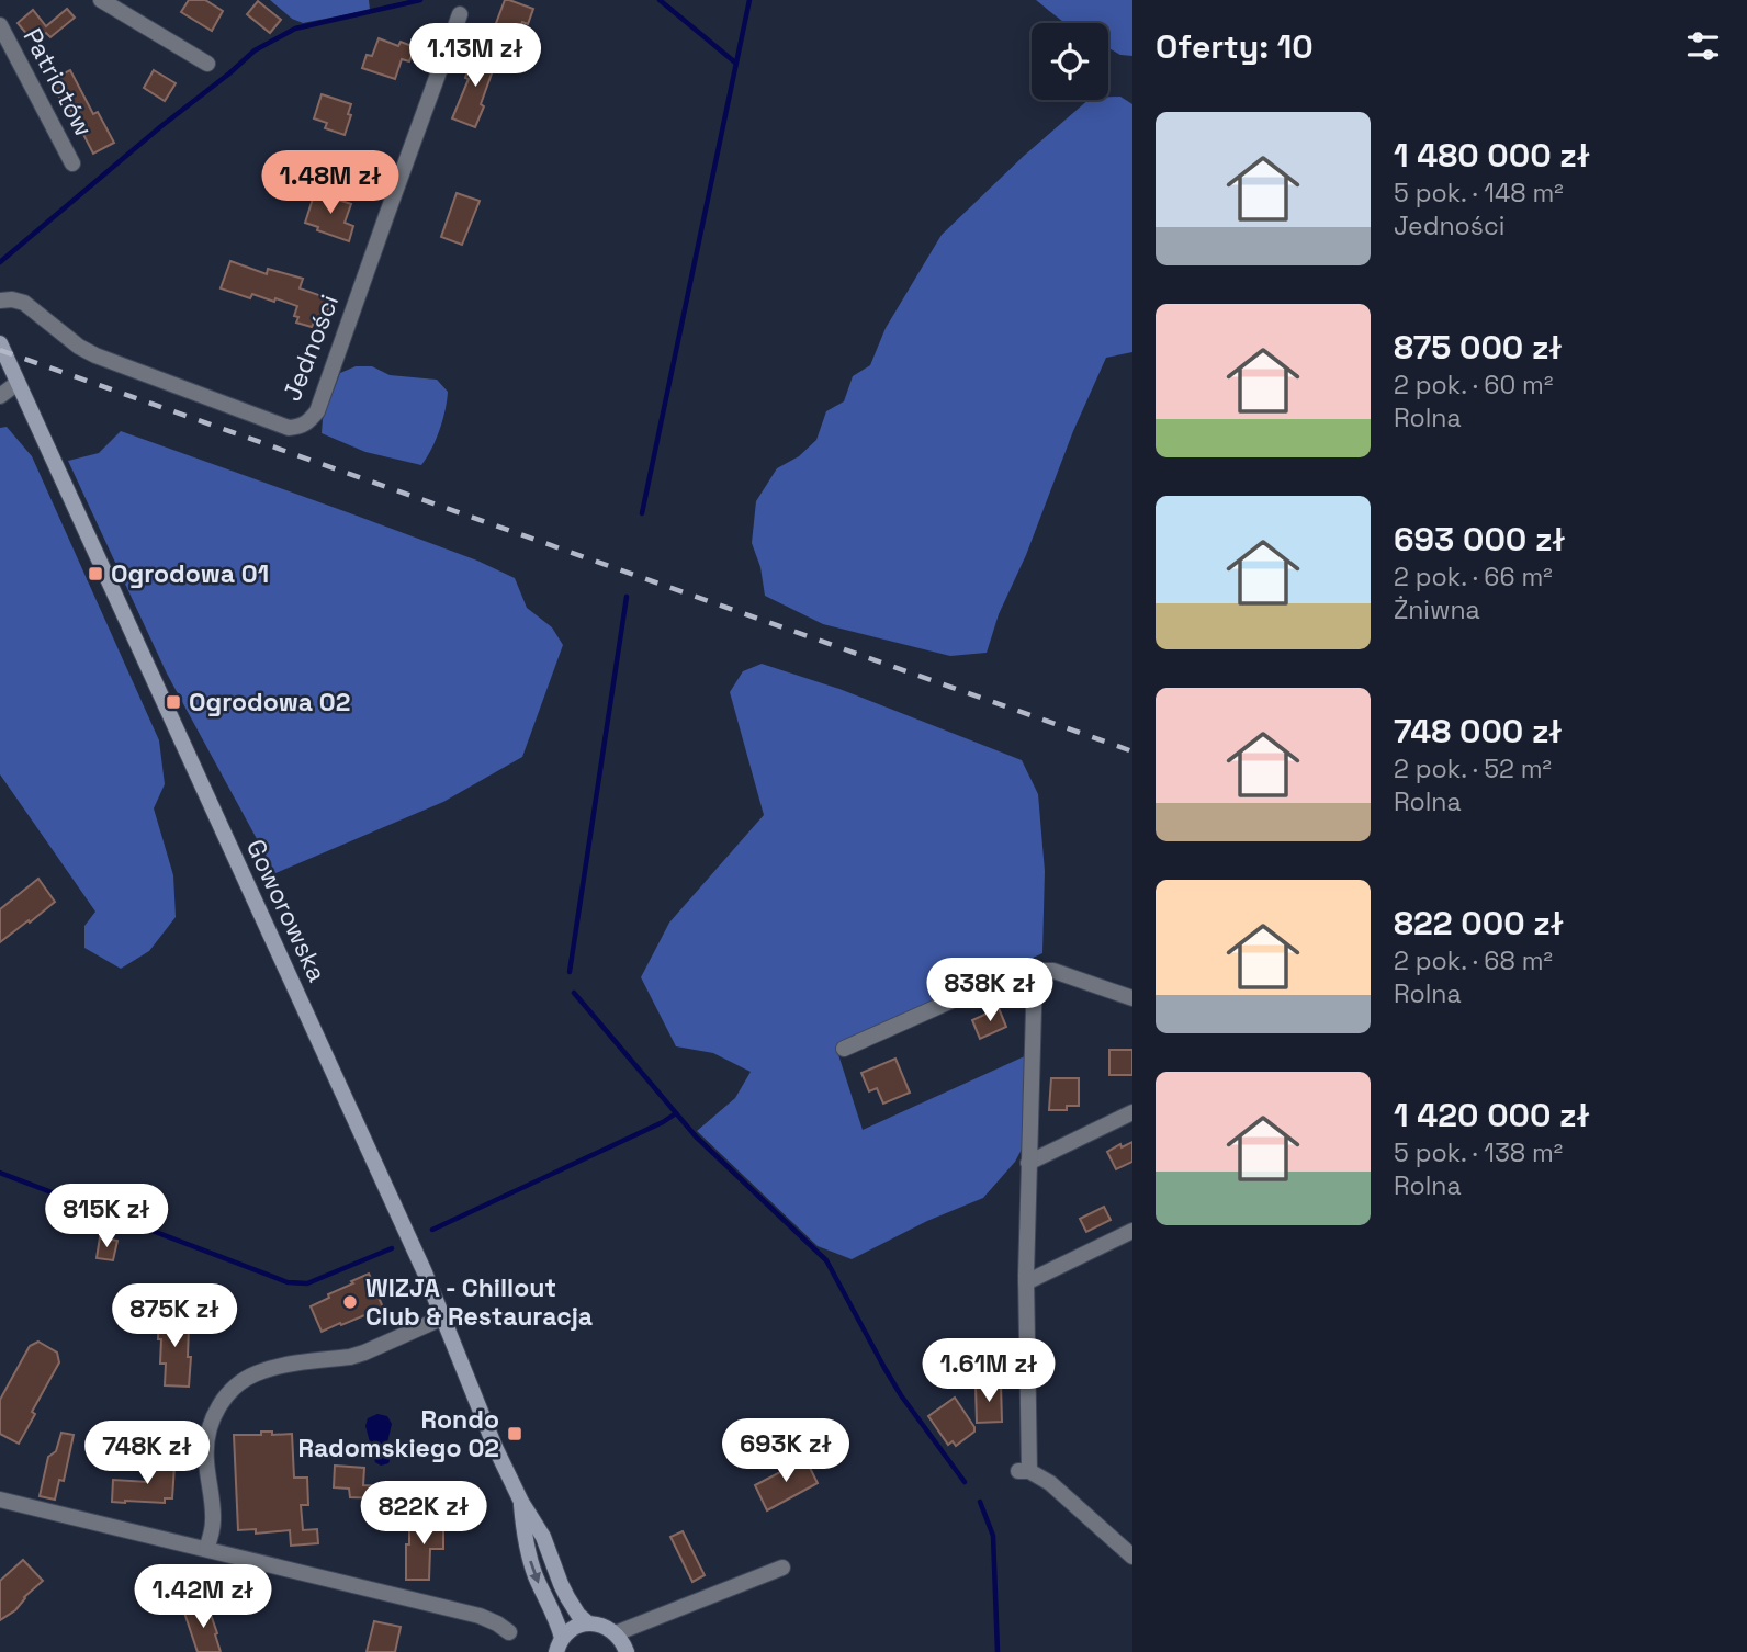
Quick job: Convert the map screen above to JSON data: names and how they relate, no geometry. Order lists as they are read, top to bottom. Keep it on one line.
{"streets":{"main road":["Goworowska"],"street":["Patriotów","Jedności"]},"places":{"transit":["Ogrodowa 01","Ogrodowa 02","Rondo Radomskiego 02"],"other":["WIZJA - Chillout Club & Restauracja"]},"page":{"heading":"Oferty: 10","price":["1.13M zł","1.48M zł","838K zł","815K zł","875K zł","1.61M zł","693K zł","748K zł","822K zł","1.42M zł"],"list":[{"name":"1 480 000 zł","note":"5 pok. · 148 m² · Jedności"},{"name":"875 000 zł","note":"2 pok. · 60 m² · Rolna"},{"name":"693 000 zł","note":"2 pok. · 66 m² · Żniwna"},{"name":"748 000 zł","note":"2 pok. · 52 m² · Rolna"},{"name":"822 000 zł","note":"2 pok. · 68 m² · Rolna"},{"name":"1 420 000 zł","note":"5 pok. · 138 m² · Rolna"}]}}
